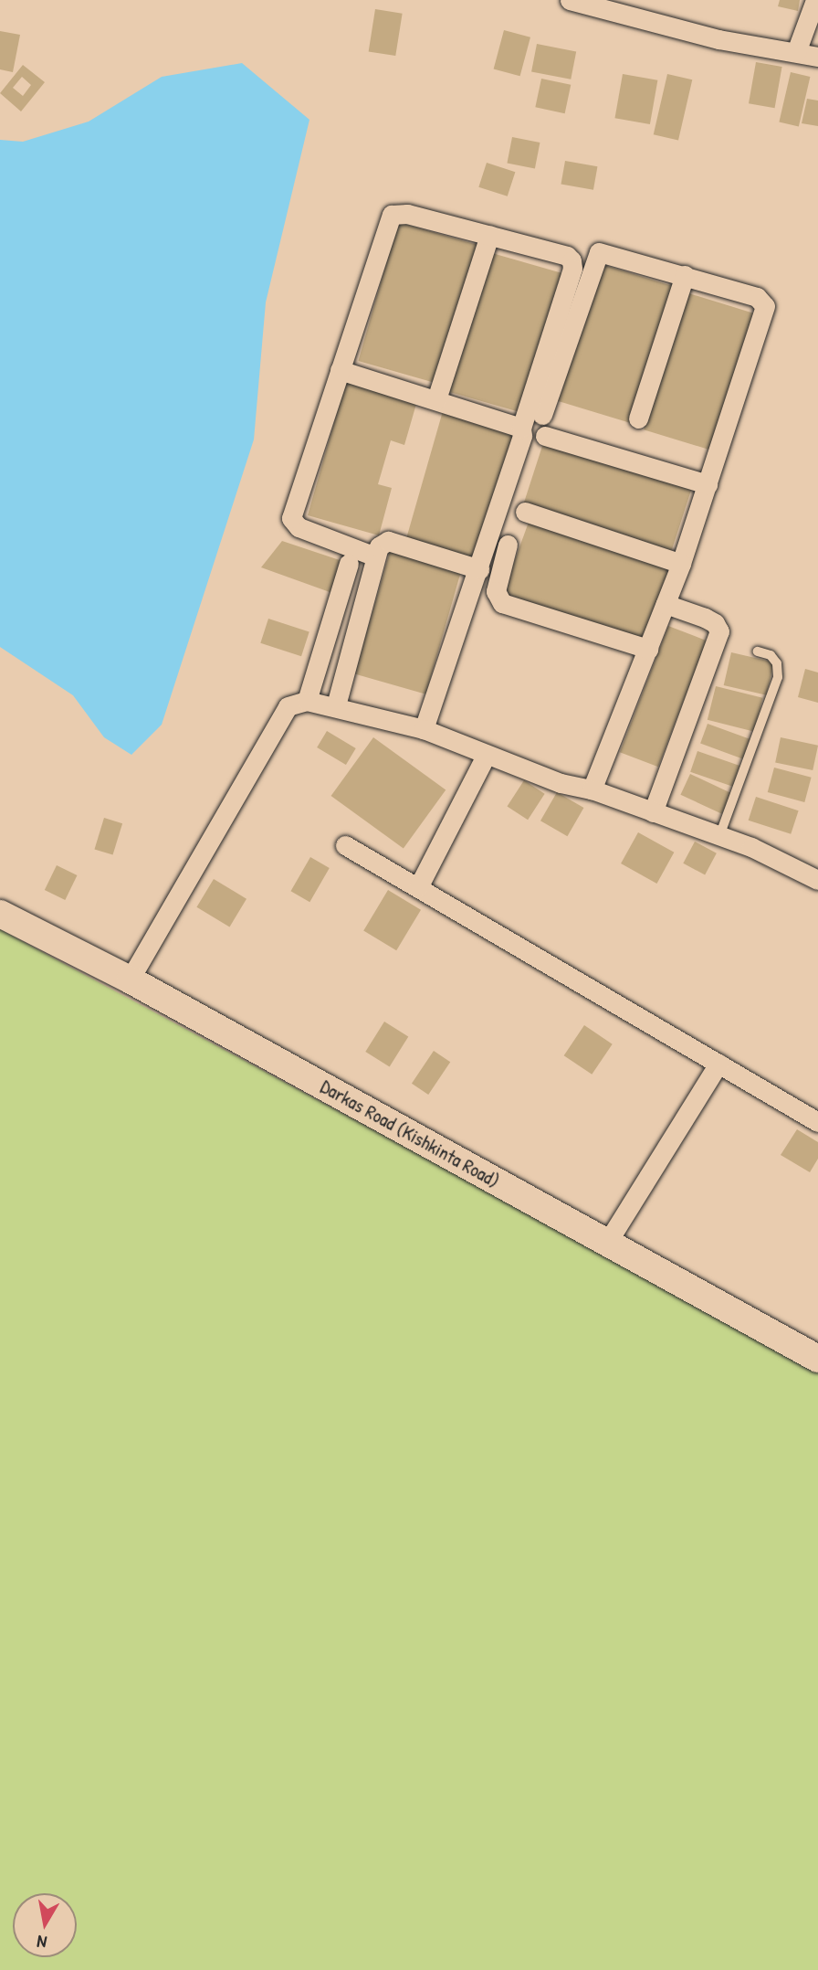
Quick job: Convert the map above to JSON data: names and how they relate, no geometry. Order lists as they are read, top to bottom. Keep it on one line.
{"streets":{"main road":["Darkas Road (Kishkinta Road)"]},"north":"bottom"}
